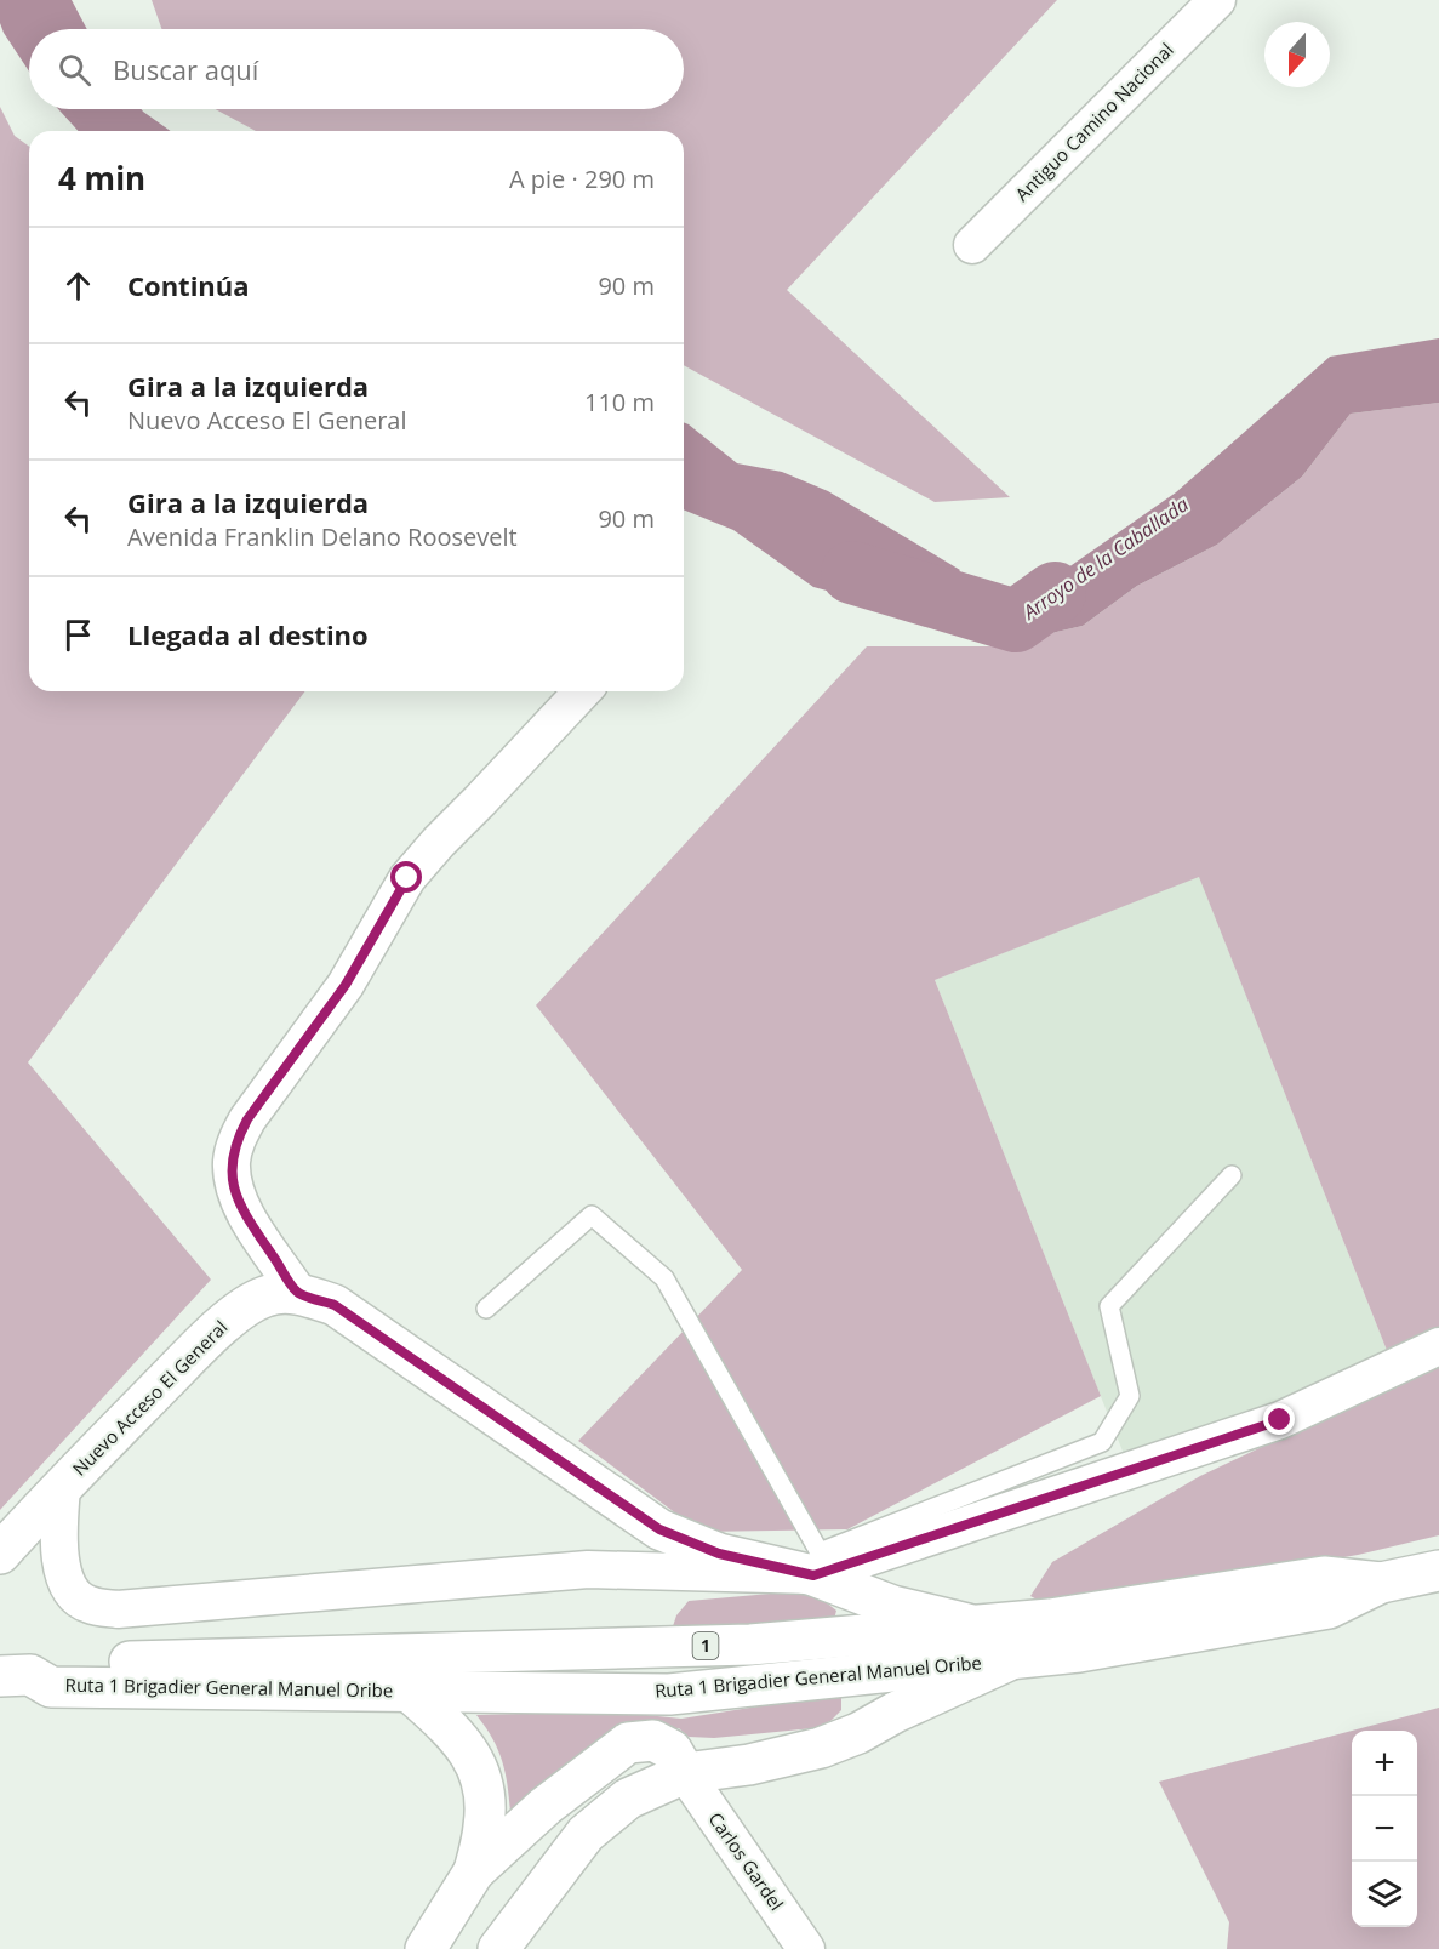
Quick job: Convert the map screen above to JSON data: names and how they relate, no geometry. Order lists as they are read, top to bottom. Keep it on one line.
{"streets":{"main road":["Nuevo Acceso El General","1","Ruta 1 Brigadier General Manuel Oribe"],"street":["Antiguo Camino Nacional","Carlos Gardel"]},"crossings":[["Nuevo Acceso El General","Ruta 1 Brigadier General Manuel Oribe"]],"water":["Arroyo de la Caballada"],"north":"bottom","page":{"search":"Buscar aquí","heading":["4 min","A pie · 290 m"],"list":[["Continúa","90 m"],["Gira a la izquierda","Nuevo Acceso El General","110 m"],["Gira a la izquierda","Avenida Franklin Delano Roosevelt","90 m"],"Llegada al destino"],"map_buttons":["+","−"]}}
